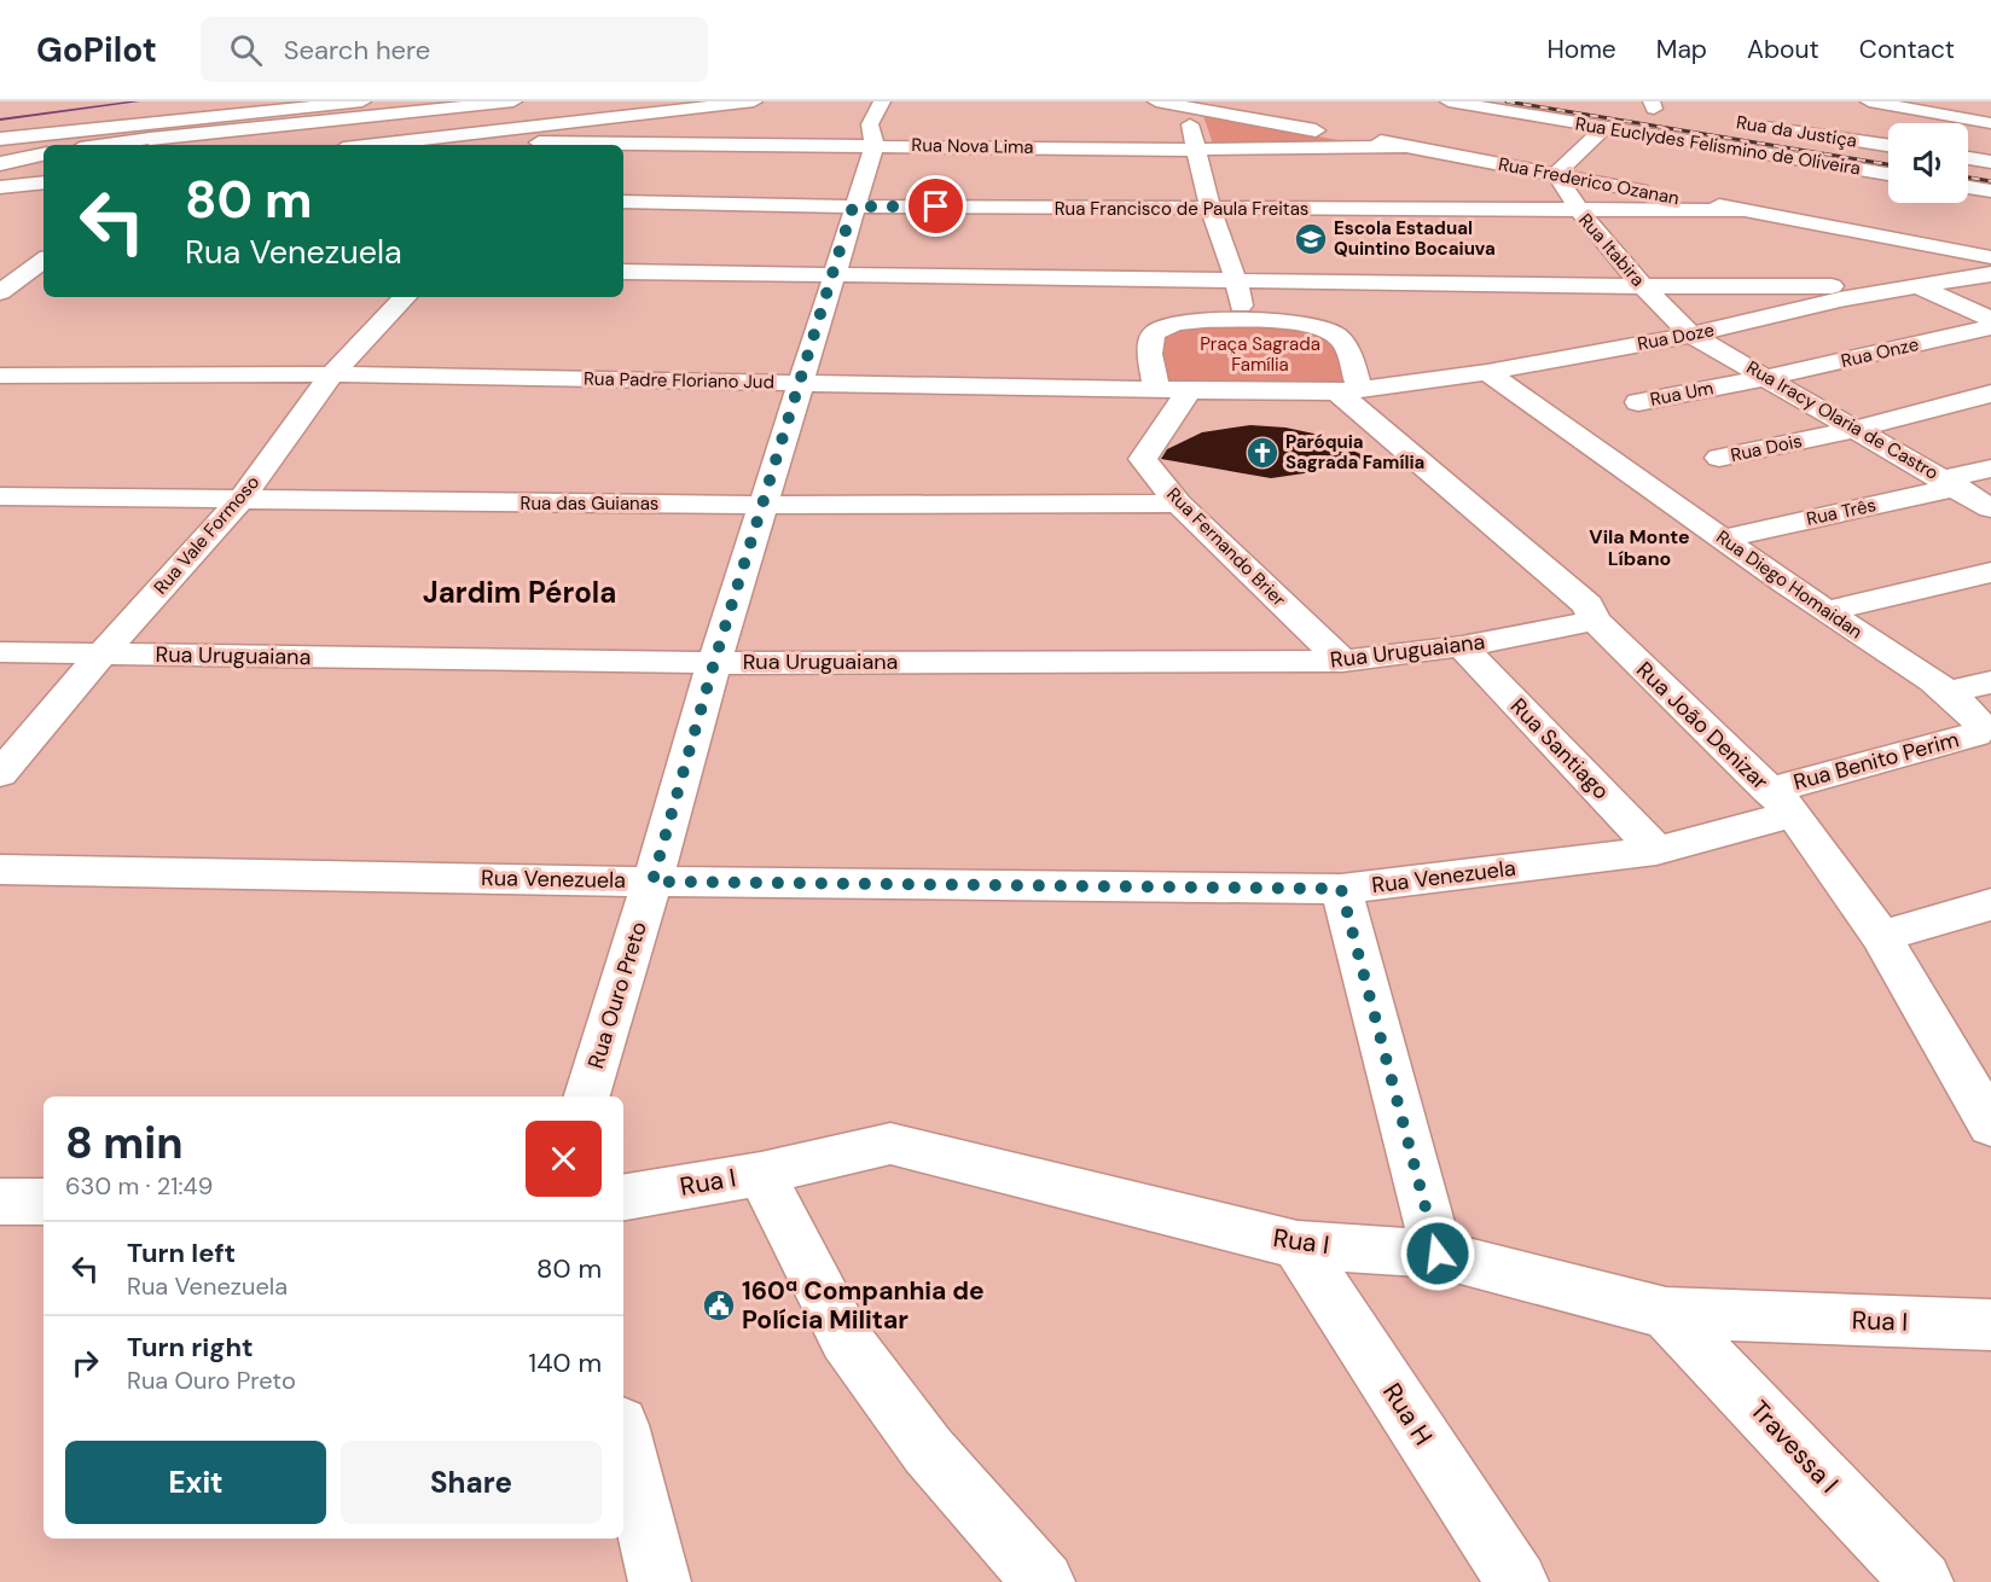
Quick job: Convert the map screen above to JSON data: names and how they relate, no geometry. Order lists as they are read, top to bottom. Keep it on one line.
{"streets":{"main road":["Rua da Justiça","Rua Nova Lima","Rua Euclydes Felismino de Oliveira","Rua Frederico Ozanan","Rua Francisco de Paula Freitas","Rua Itabira","Rua Doze","Rua Onze","Rua Padre Floriano Jud","Rua Um","Rua Iracy Olaria de Castro","Rua Dois","Rua das Guianas","Rua Três","Rua Vale Formoso","Rua Fernando Brier","Rua Diego Homaidan","Rua Uruguaiana","Rua João Denizar","Rua Santiago","Rua Benito Perim","Rua Venezuela","Rua Ouro Preto","Rua I","Rua H","Travessa I"]},"crossings":[["Rua Nova Lima","Rua Frederico Ozanan"],["Rua Nova Lima","Rua Ouro Preto"],["Rua Frederico Ozanan","Rua Francisco de Paula Freitas"],["Rua Frederico Ozanan","Rua Itabira"],["Rua Frederico Ozanan","Rua Doze"],["Rua Francisco de Paula Freitas","Rua Itabira"],["Rua Francisco de Paula Freitas","Rua Ouro Preto"],["Rua Itabira","Rua Doze"],["Rua Itabira","Rua Iracy Olaria de Castro"],["Rua Doze","Rua Padre Floriano Jud"],["Rua Doze","Rua Iracy Olaria de Castro"],["Rua Doze","Rua Diego Homaidan"],["Rua Doze","Rua João Denizar"],["Rua Onze","Rua Um"],["Rua Onze","Rua Iracy Olaria de Castro"],["Rua Padre Floriano Jud","Rua Vale Formoso"],["Rua Padre Floriano Jud","Rua Fernando Brier"],["Rua Padre Floriano Jud","Rua João Denizar"],["Rua Padre Floriano Jud","Rua Ouro Preto"],["Rua Um","Rua Iracy Olaria de Castro"],["Rua Iracy Olaria de Castro","Rua Dois"],["Rua Iracy Olaria de Castro","Rua Três"],["Rua das Guianas","Rua Vale Formoso"],["Rua das Guianas","Rua Fernando Brier"],["Rua das Guianas","Rua Ouro Preto"],["Rua Três","Rua Diego Homaidan"],["Rua Vale Formoso","Rua Uruguaiana"],["Rua Fernando Brier","Rua Uruguaiana"],["Rua Diego Homaidan","Rua Benito Perim"],["Rua Uruguaiana","Rua João Denizar"],["Rua Uruguaiana","Rua Santiago"],["Rua Uruguaiana","Rua Ouro Preto"],["Rua João Denizar","Rua Benito Perim"],["Rua João Denizar","Rua Venezuela"],["Rua Santiago","Rua Venezuela"],["Rua Benito Perim","Rua Venezuela"],["Rua Venezuela","Rua Ouro Preto"],["Rua I","Rua H"],["Rua I","Travessa I"]],"districts":["Vila Monte Líbano","Jardim Pérola"],"parks":["Praça Sagrada Família"],"places":{"school or university":["Escola Estadual Quintino Bocaiuva"],"church":["Paróquia Sagrada Família"],"public building":["160ª Companhia de Polícia Militar"]},"page":{"header":"GoPilot","search":"Search here","nav":["Home","Map","About","Contact"],"turn":["80 m","Rua Venezuela"],"heading":["8 min","630 m · 21:49"],"list":[{"name":"Turn left","note":"Rua Venezuela","value":"80 m"},{"name":"Turn right","note":"Rua Ouro Preto","value":"140 m"}],"buttons":["Exit","Share"]}}
